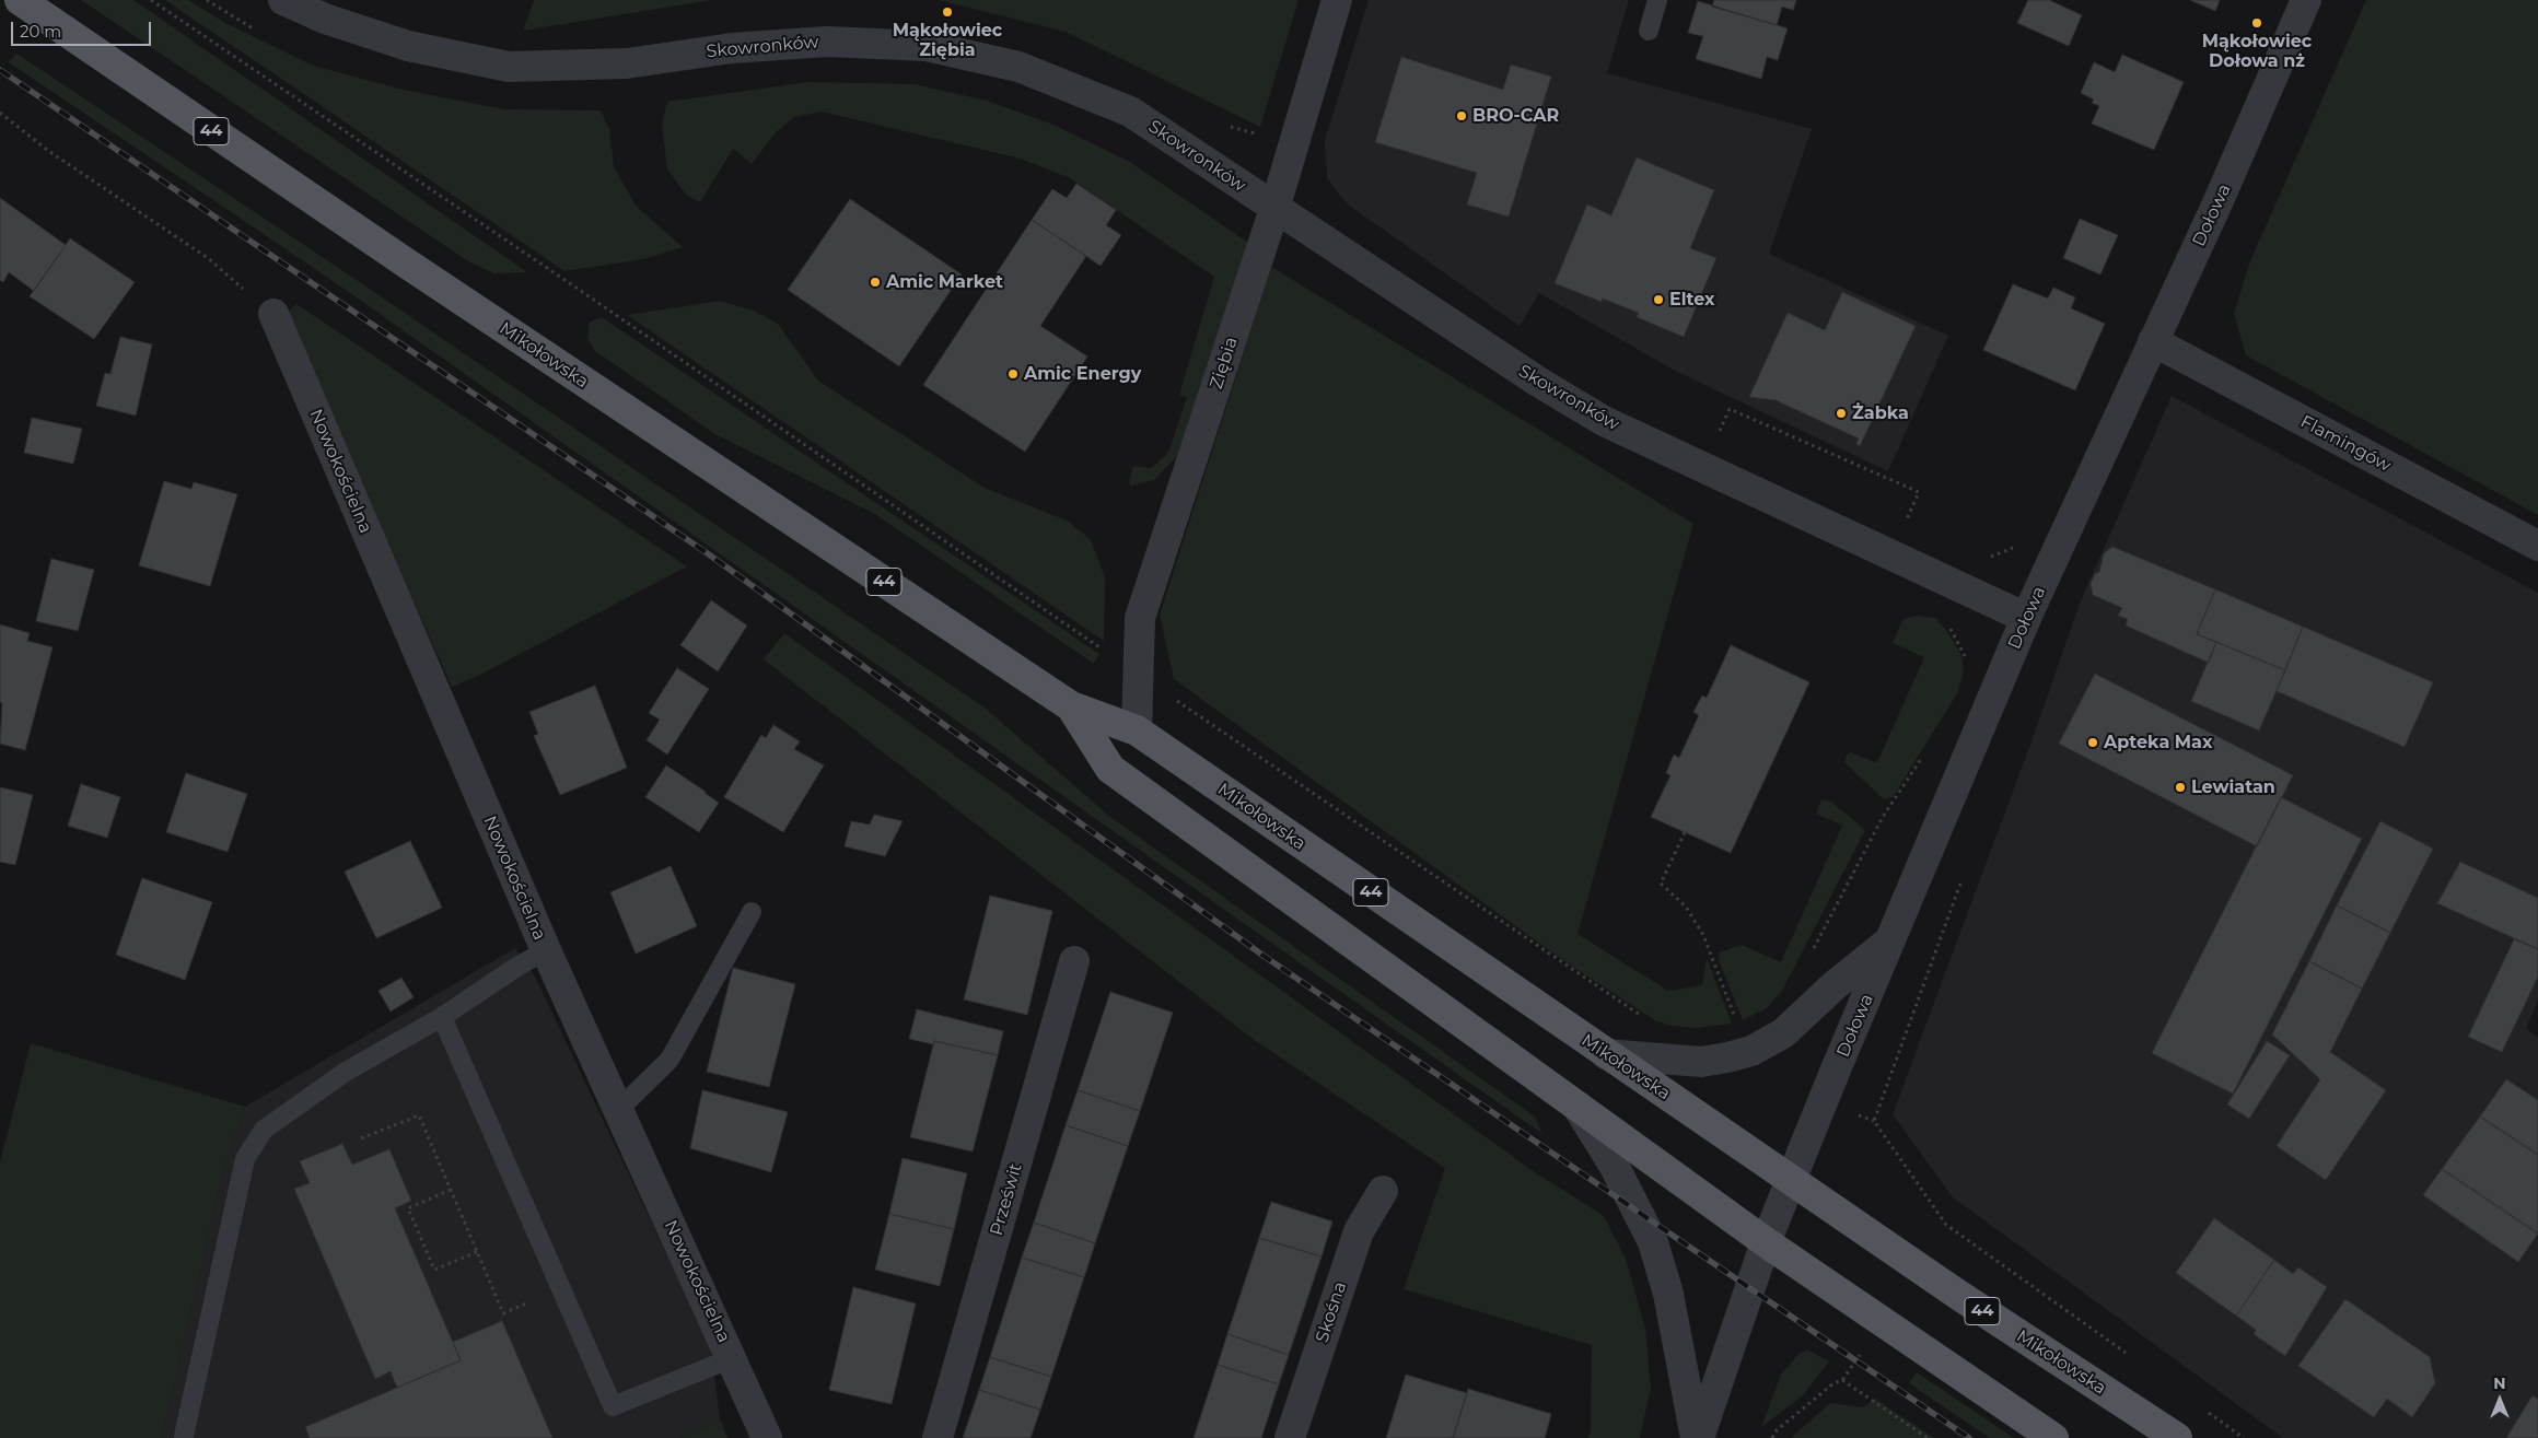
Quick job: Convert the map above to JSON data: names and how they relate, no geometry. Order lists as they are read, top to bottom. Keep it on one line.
{"streets":{"main road":["44","Mikołowska"],"street":["Skowronków","Dołowa","Ziębia","Flamingów","Nowokościelna","Prześwit","Skośna"]},"crossings":[["Skowronków","Dołowa"],["Skowronków","Ziębia"],["Dołowa","Mikołowska"],["Dołowa","Flamingów"],["Mikołowska","Ziębia"]],"places":["Mąkołowiec Ziębia","Mąkołowiec Dołowa nż","BRO-CAR","Amic Market","Eltex","Amic Energy","Żabka","Apteka Max","Lewiatan"],"scale_bar":"20 m","north":"top"}
